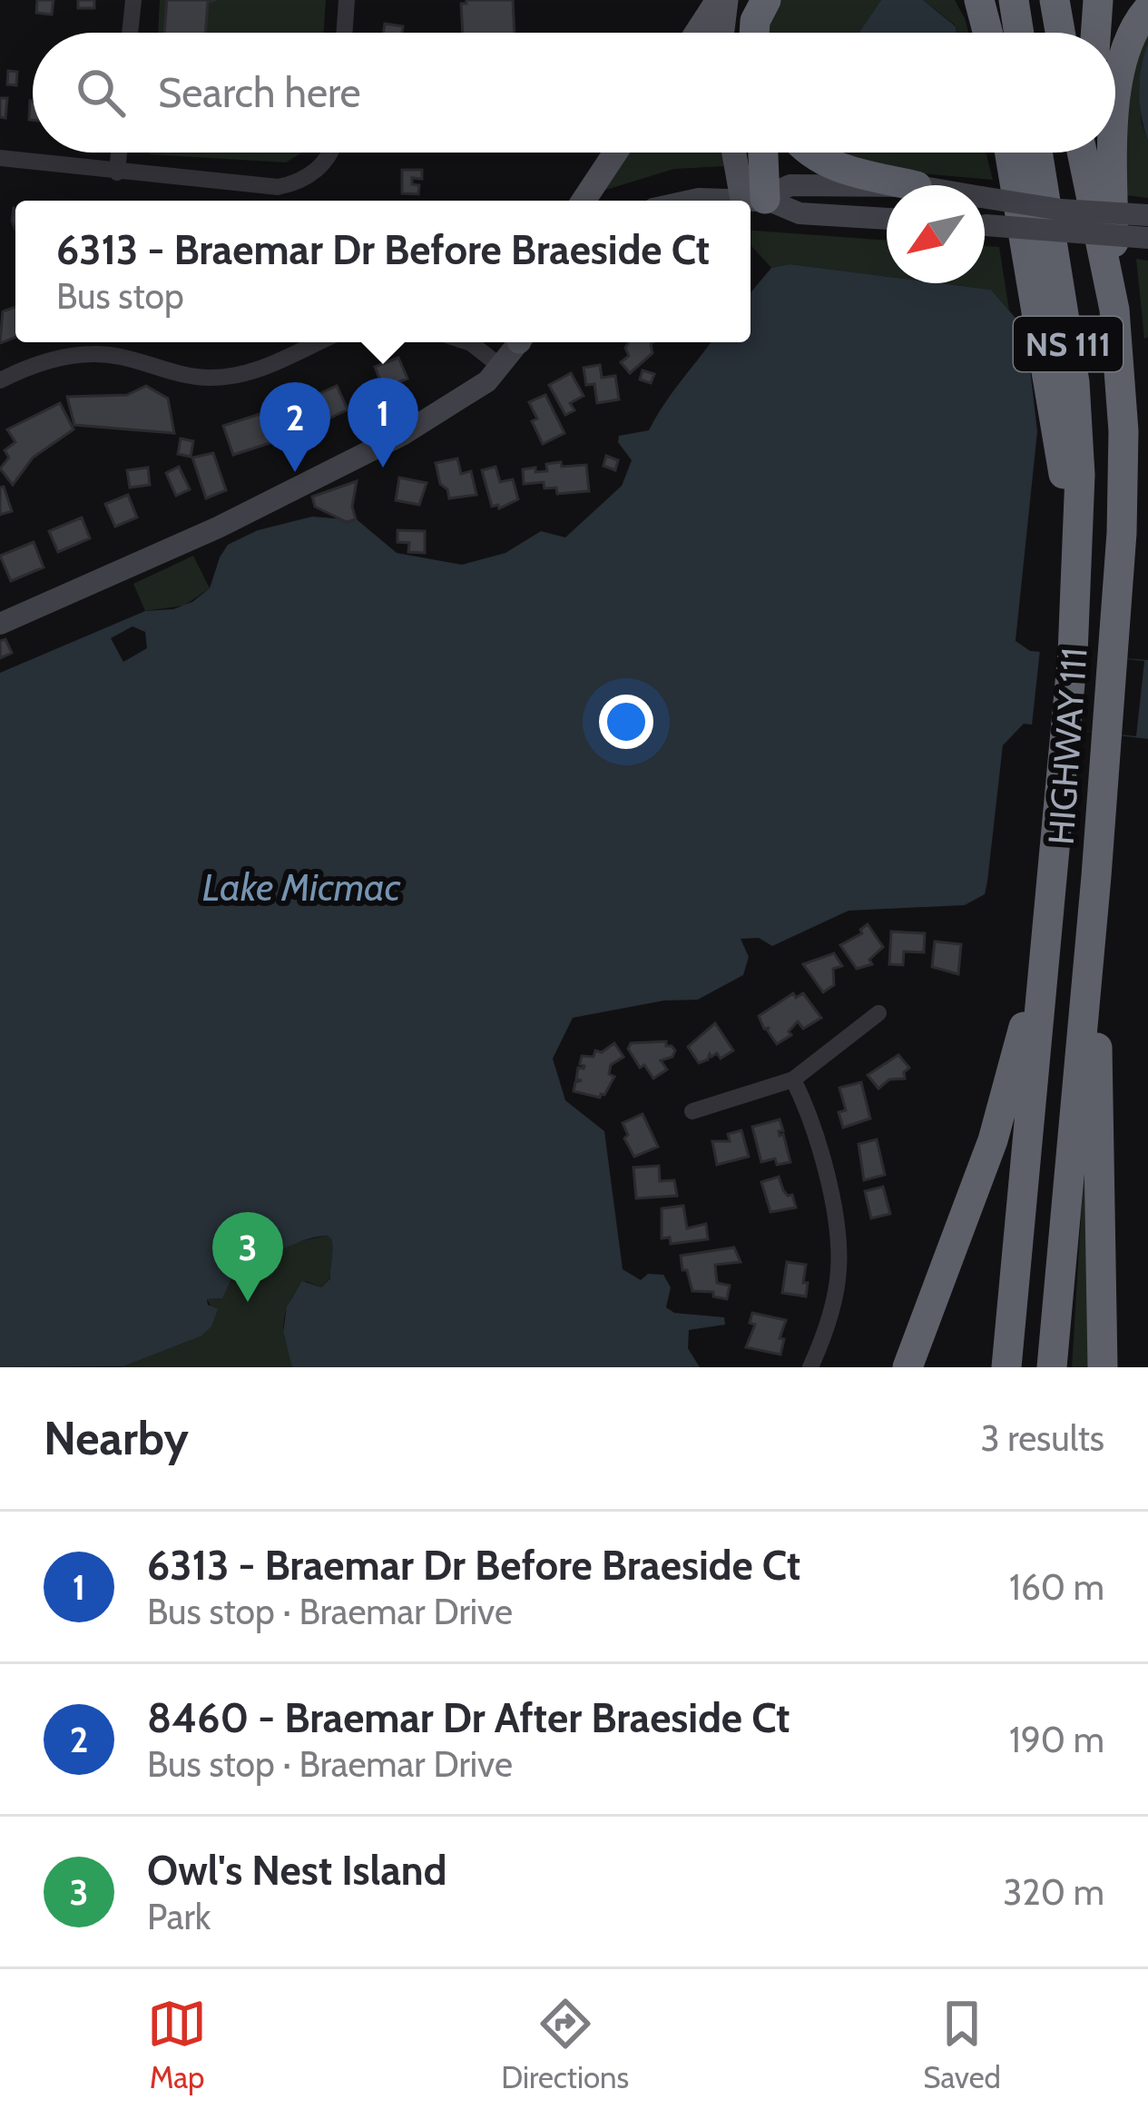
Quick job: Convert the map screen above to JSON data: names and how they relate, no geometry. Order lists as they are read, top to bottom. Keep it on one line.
{"streets":{"highway":["NS 111","HIGHWAY 111"]},"water":["Lake Micmac"],"north":"bottom left","page":{"search":"Search here","popup":["6313 - Braemar Dr Before Braeside Ct","Bus stop"],"pins":["1","2","3"],"heading":["Nearby","3 results"],"list":[{"mark":"1","name":"6313 - Braemar Dr Before Braeside Ct","note":"Bus stop · Braemar Drive","value":"160 m"},{"mark":"2","name":"8460 - Braemar Dr After Braeside Ct","note":"Bus stop · Braemar Drive","value":"190 m"},{"mark":"3","name":"Owl's Nest Island","note":"Park","value":"320 m"}],"nav":["Map","Directions","Saved"]}}
